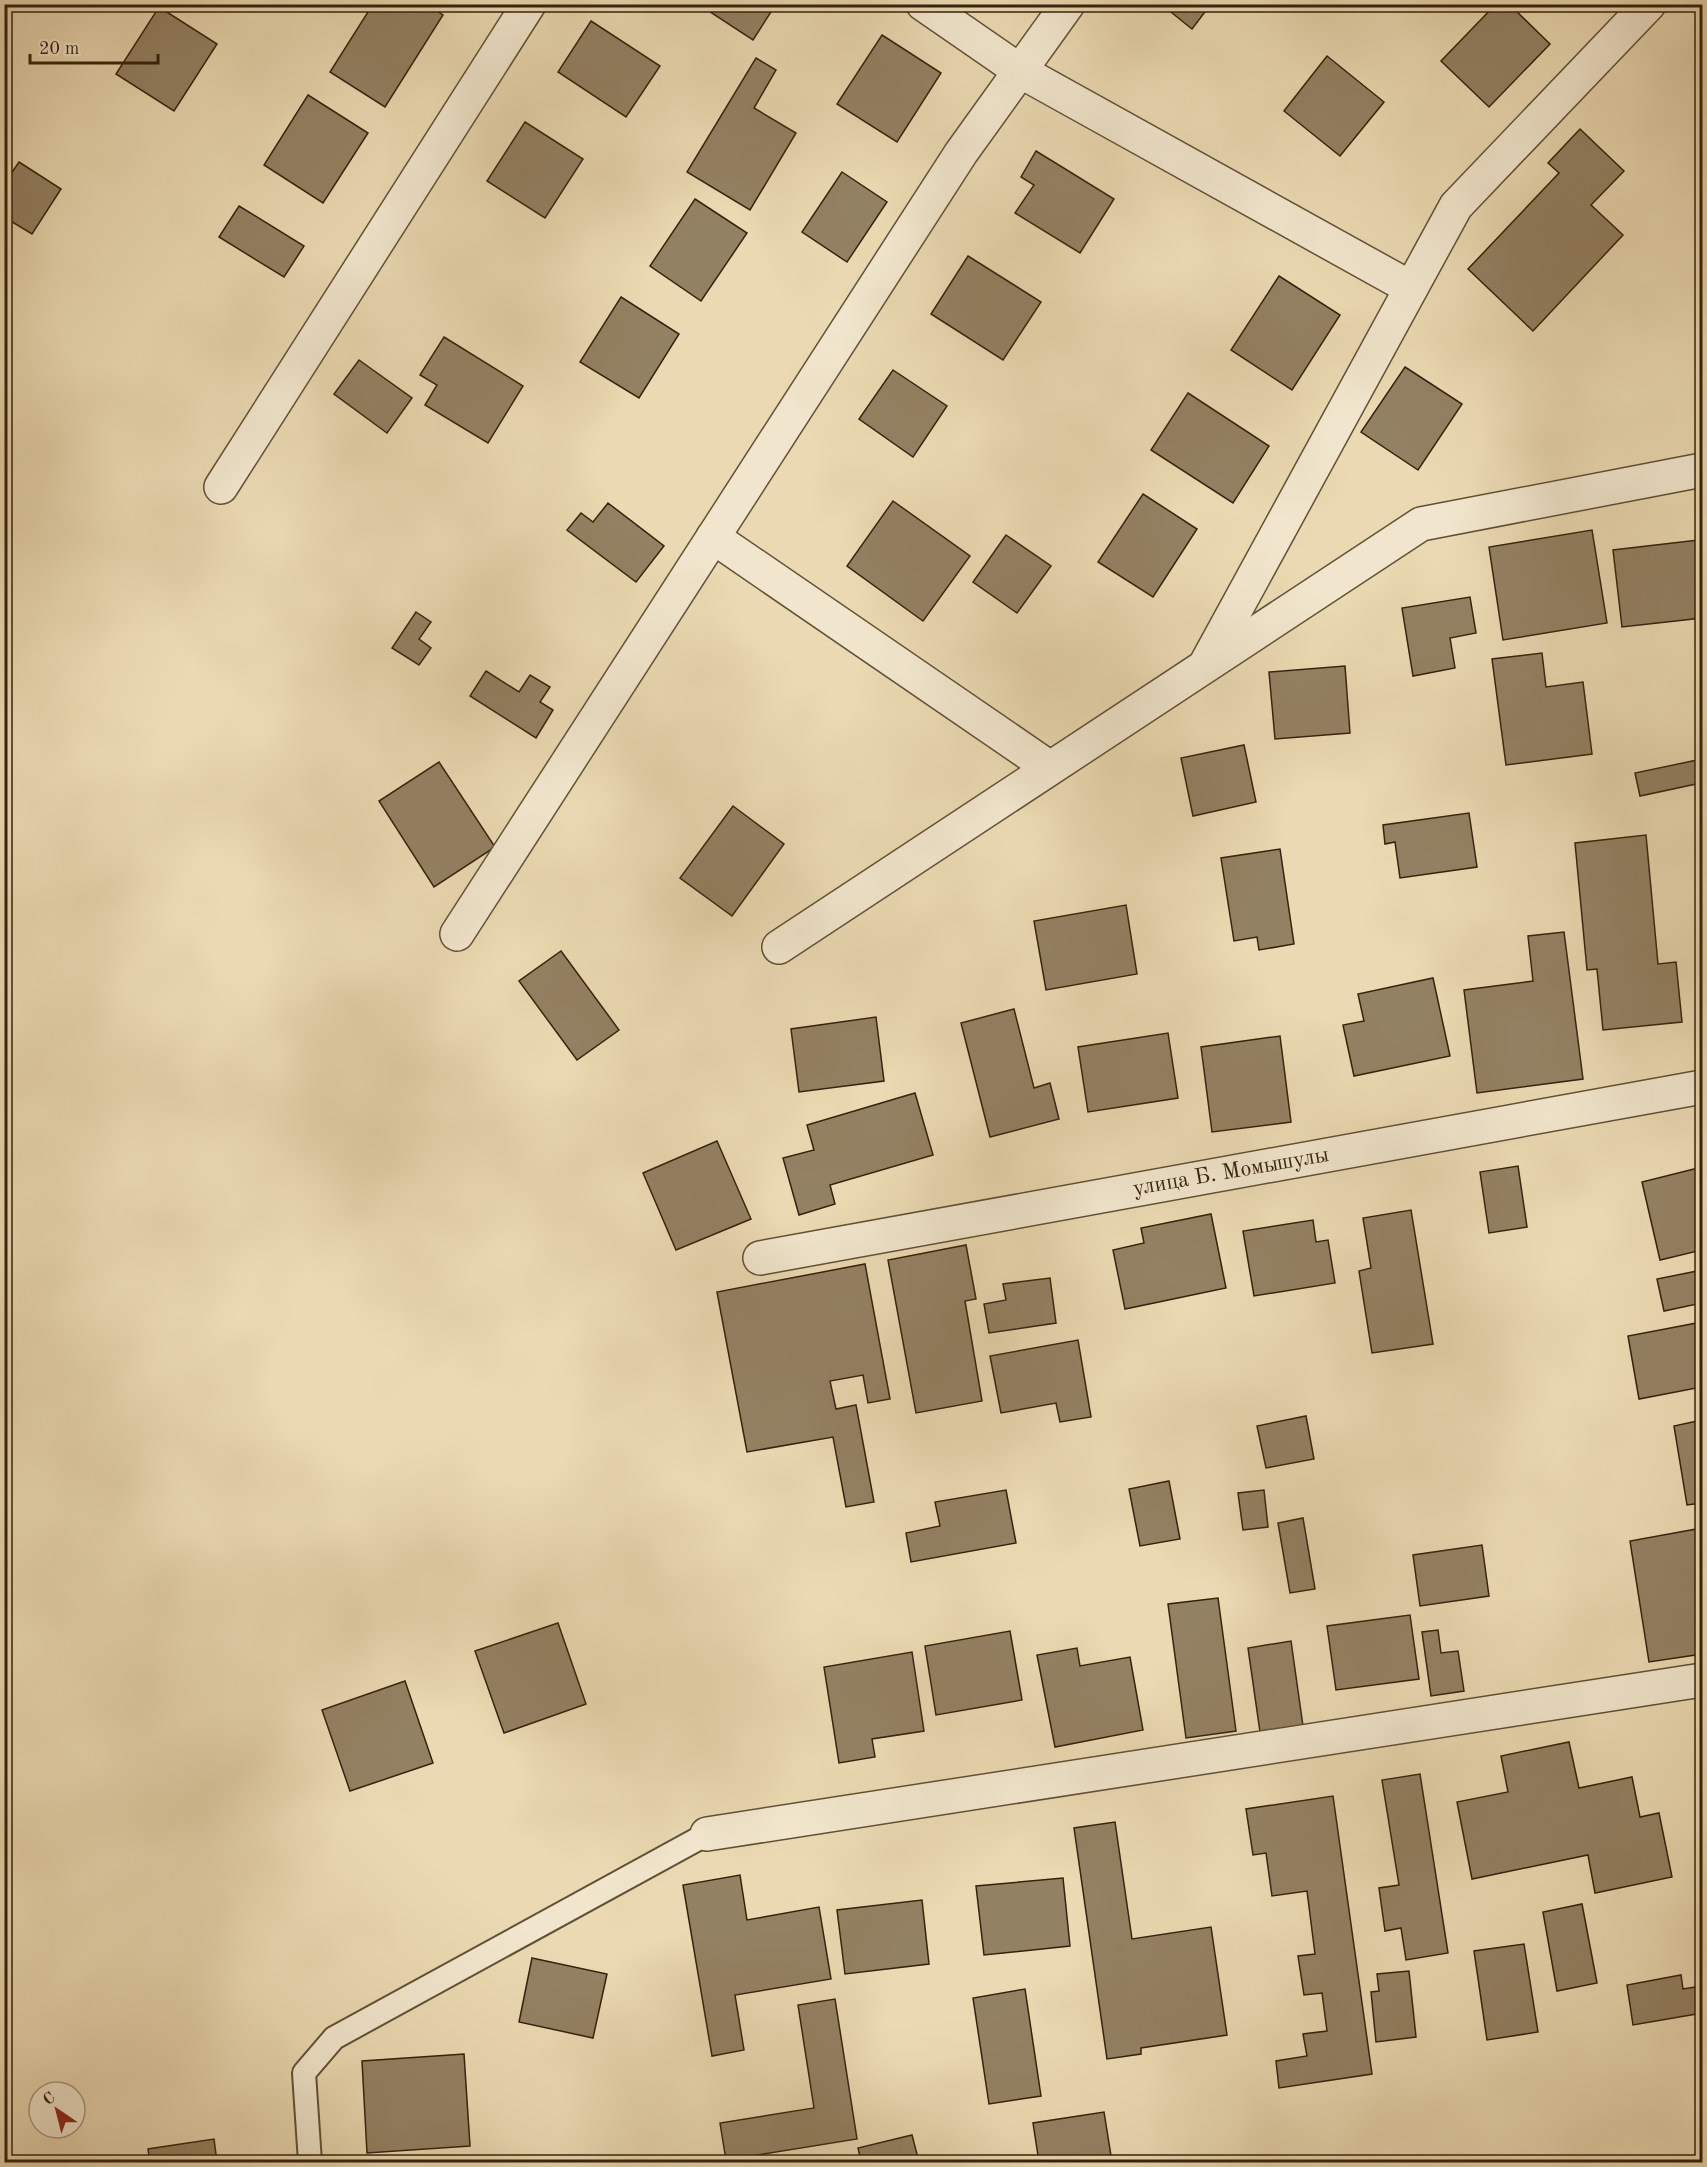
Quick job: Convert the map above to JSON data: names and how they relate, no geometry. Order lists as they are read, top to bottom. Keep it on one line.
{"streets":{"street":["улица Б. Момышулы"]},"scale_bar":"20 m","north":"top left"}
